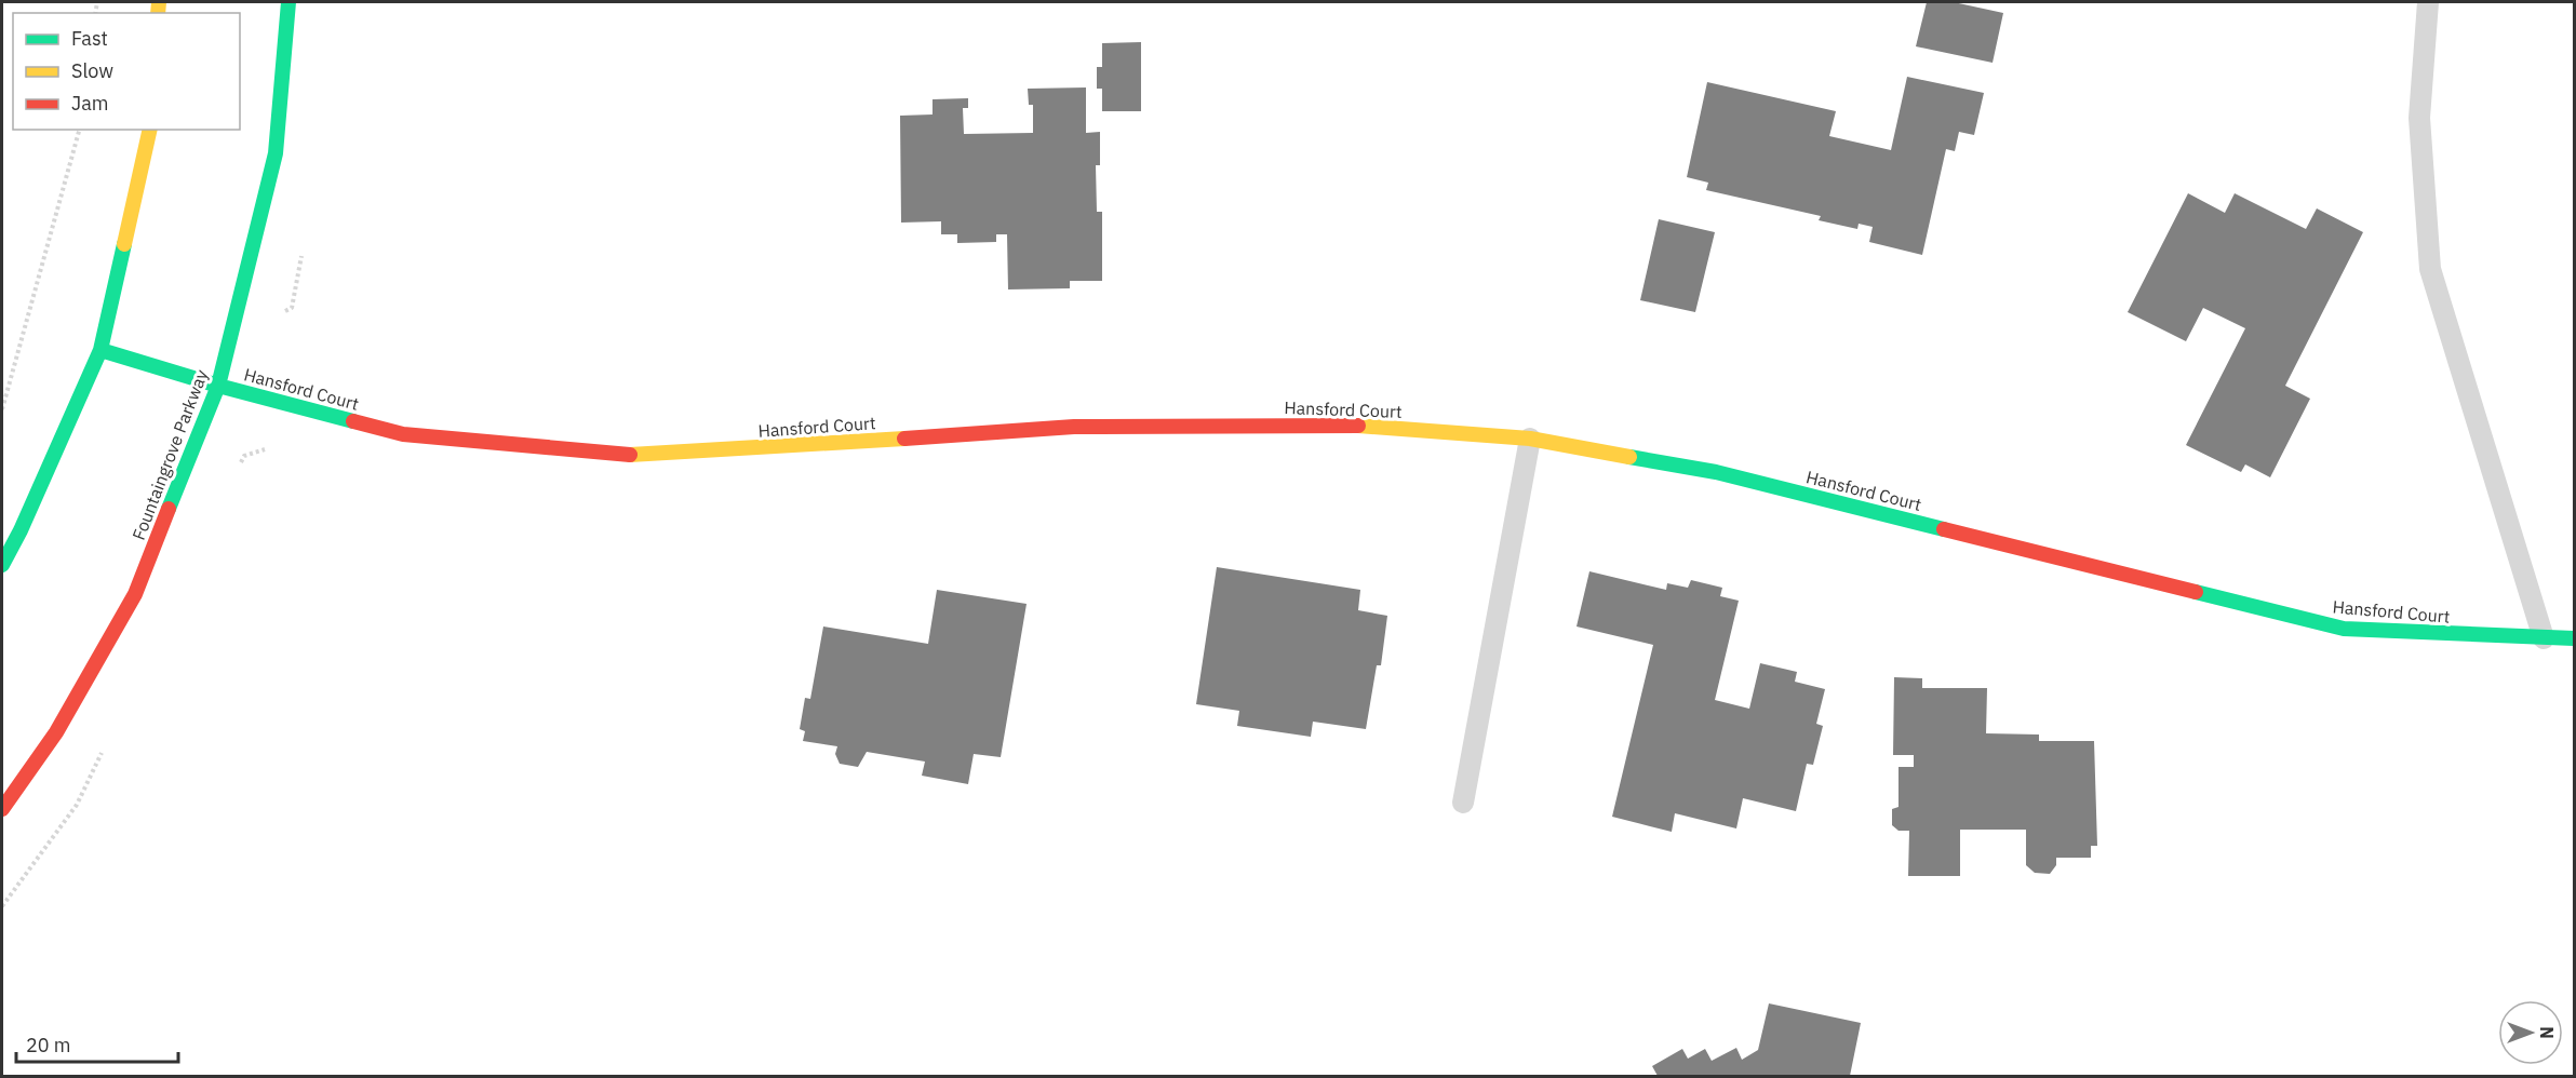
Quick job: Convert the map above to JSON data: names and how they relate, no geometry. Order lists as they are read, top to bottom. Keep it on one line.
{"streets":{"street":["Hansford Court","Fountaingrove Parkway"]},"crossings":[["Hansford Court","Fountaingrove Parkway"]],"legend":["Fast","Slow","Jam"],"scale_bar":"20 m","north":"right"}
